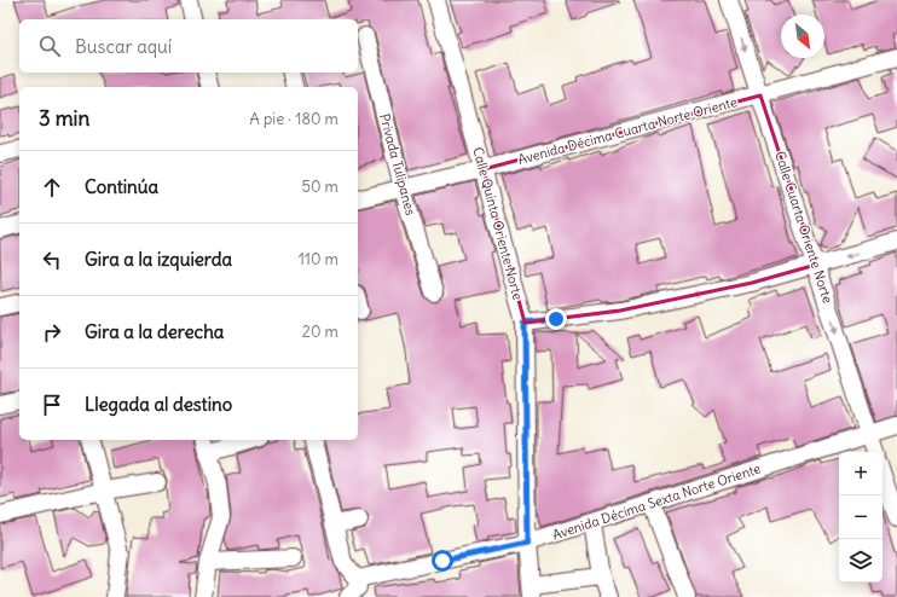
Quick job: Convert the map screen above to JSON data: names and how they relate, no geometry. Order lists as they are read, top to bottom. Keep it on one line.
{"streets":{"street":["Avenida Décima Cuarta Norte Oriente","Privada Tulipanes","Calle Quinta Oriente Norte","Calle Cuarta Oriente Norte","Avenida Décima Sexta Norte Oriente"]},"crossings":[["Avenida Décima Cuarta Norte Oriente","Privada Tulipanes"],["Avenida Décima Cuarta Norte Oriente","Calle Quinta Oriente Norte"],["Avenida Décima Cuarta Norte Oriente","Calle Cuarta Oriente Norte"],["Calle Quinta Oriente Norte","Avenida Décima Sexta Norte Oriente"],["Calle Cuarta Oriente Norte","Avenida Décima Sexta Norte Oriente"]],"one_way":["Calle Cuarta Oriente Norte"],"north":"bottom right","page":{"search":"Buscar aquí","heading":["3 min","A pie · 180 m"],"list":[["Continúa","50 m"],["Gira a la izquierda","110 m"],["Gira a la derecha","20 m"],"Llegada al destino"],"map_buttons":["+","−"]}}
